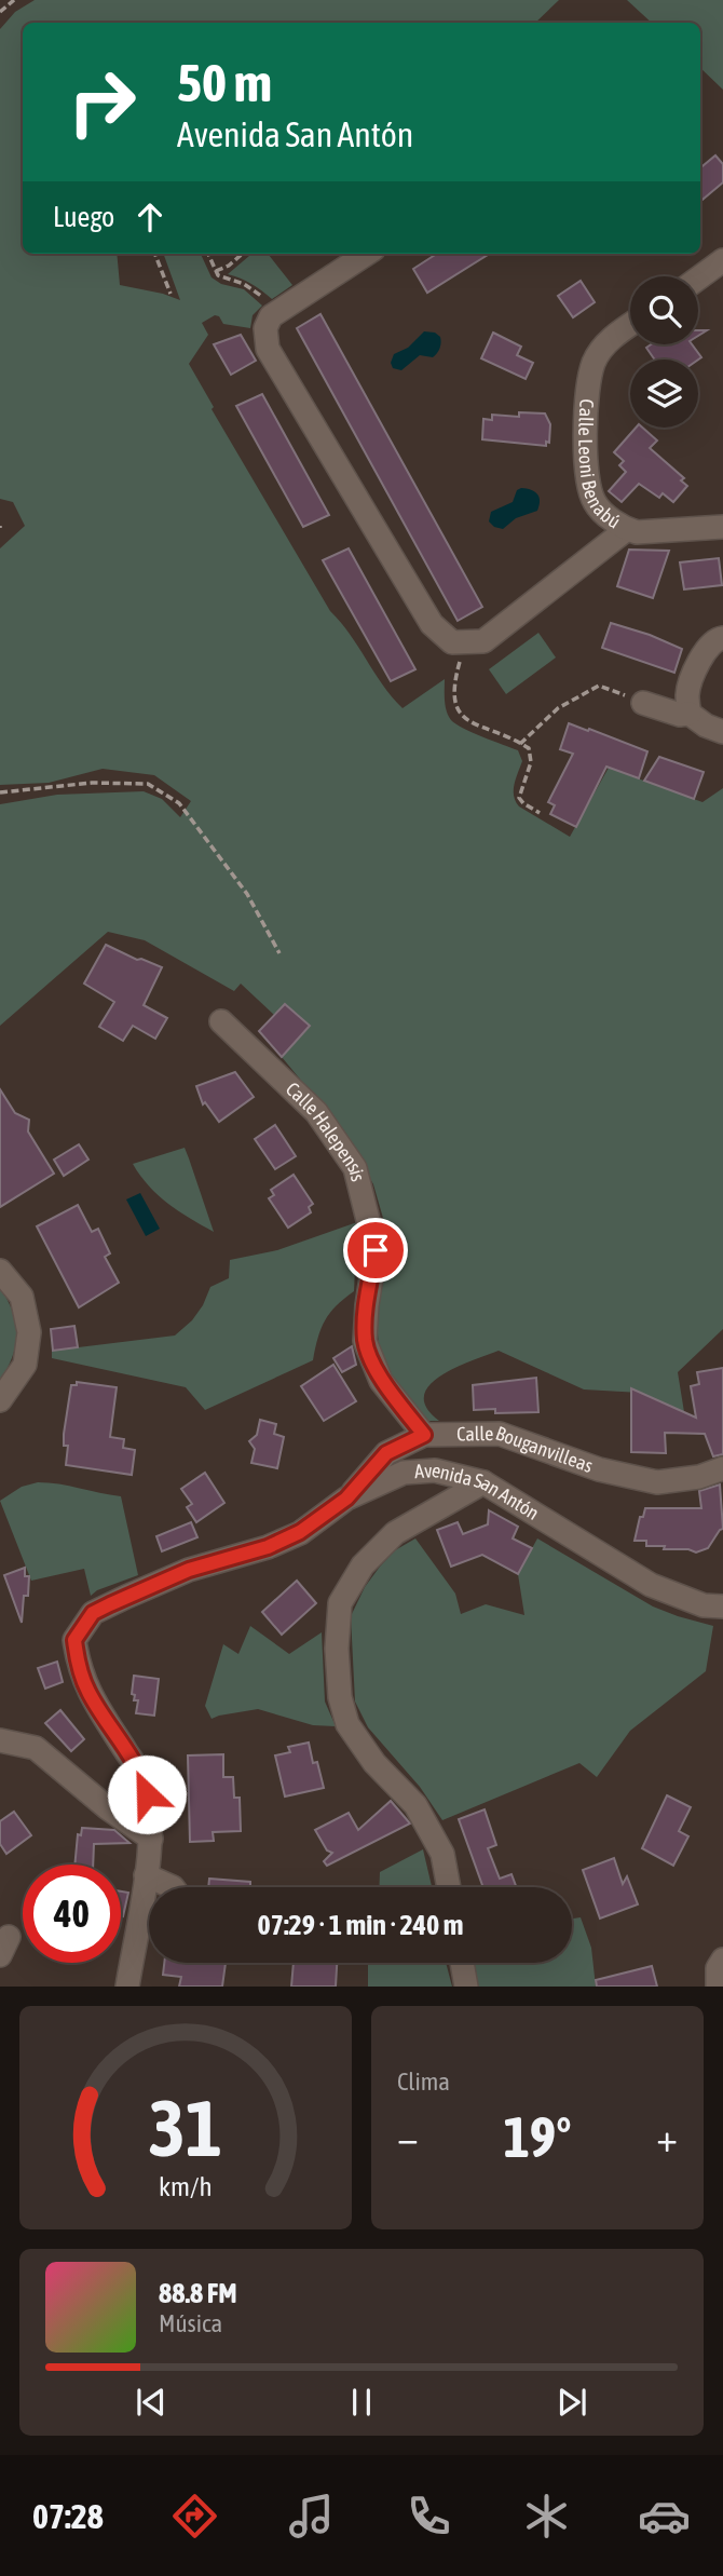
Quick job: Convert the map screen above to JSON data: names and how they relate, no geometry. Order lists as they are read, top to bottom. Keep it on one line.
{"streets":{"street":["Calle Leoni Benabú","Calle Halepensis","Calle Bouganvilleas","Avenida San Antón"]},"crossings":[["Calle Halepensis","Calle Bouganvilleas"],["Calle Bouganvilleas","Avenida San Antón"]],"page":{"turn":["50 m","Avenida San Antón"],"then":"Luego","limit":"40","trip":"07:29 · 1 min · 240 m","tile":"Clima","heat":["−","19°","+"],"song":["88.8 FM","Música"],"tabs":"07:28","gauge":["31","km/h"]}}
